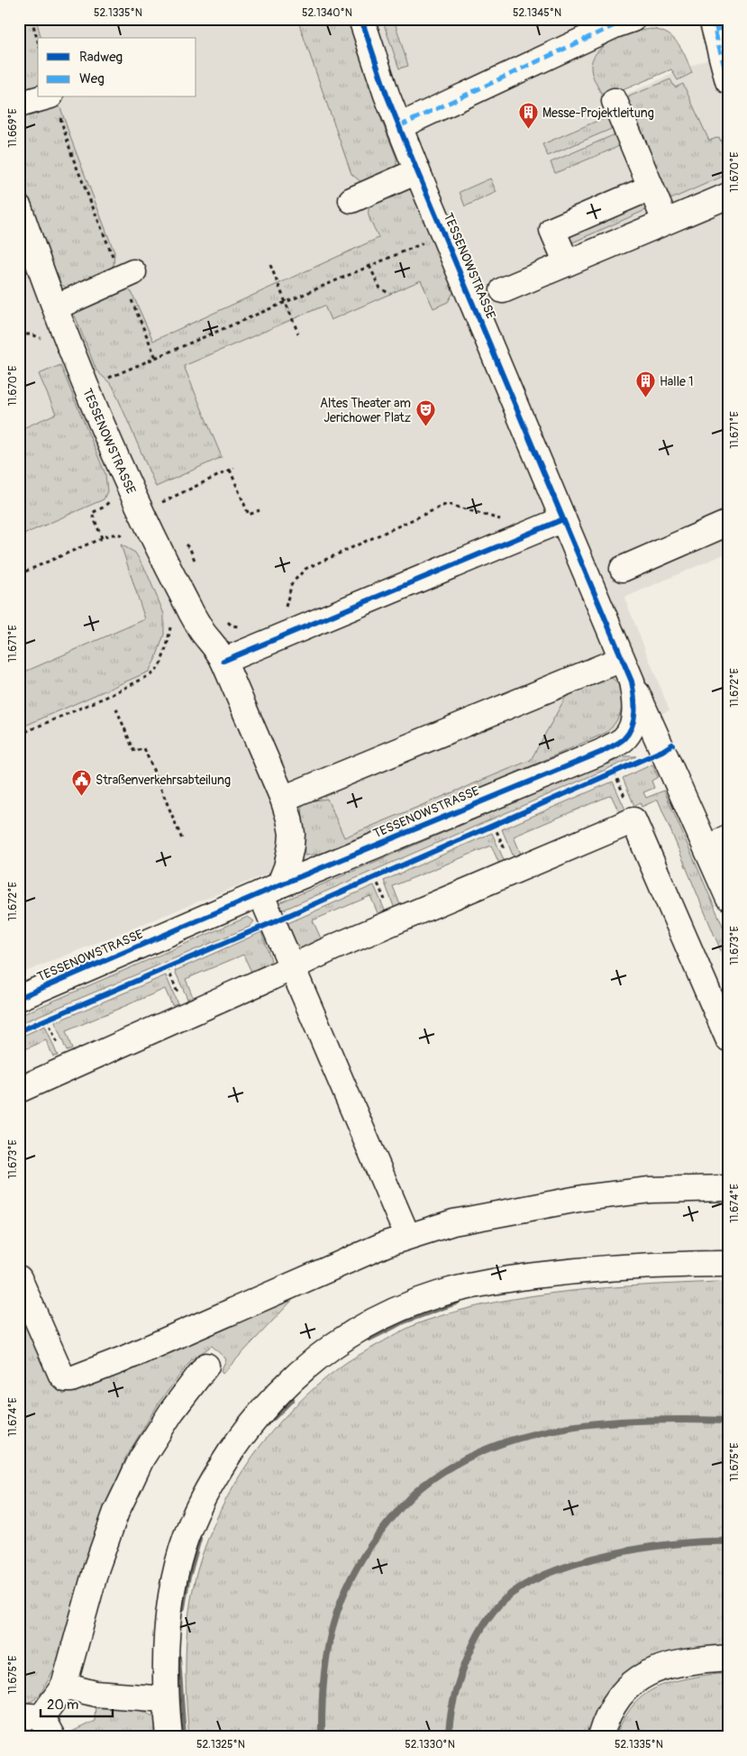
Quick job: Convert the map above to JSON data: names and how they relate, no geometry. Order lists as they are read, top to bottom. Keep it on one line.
{"streets":{"street":["TESSENOWSTRASSE"]},"places":{"building":["Messe-Projektleitung","Halle 1"],"theatre":["Altes Theater am Jerichower Platz"],"public building":["Straßenverkehrsabteilung"]},"legend":["Radweg","Weg"],"scale_bar":"20 m","coordinates":["52.1335°N","52.1340°N","52.1345°N","11.669°E","11.670°E","11.671°E","11.672°E","11.673°E","11.674°E","11.675°E","52.1325°N","52.1330°N"]}
